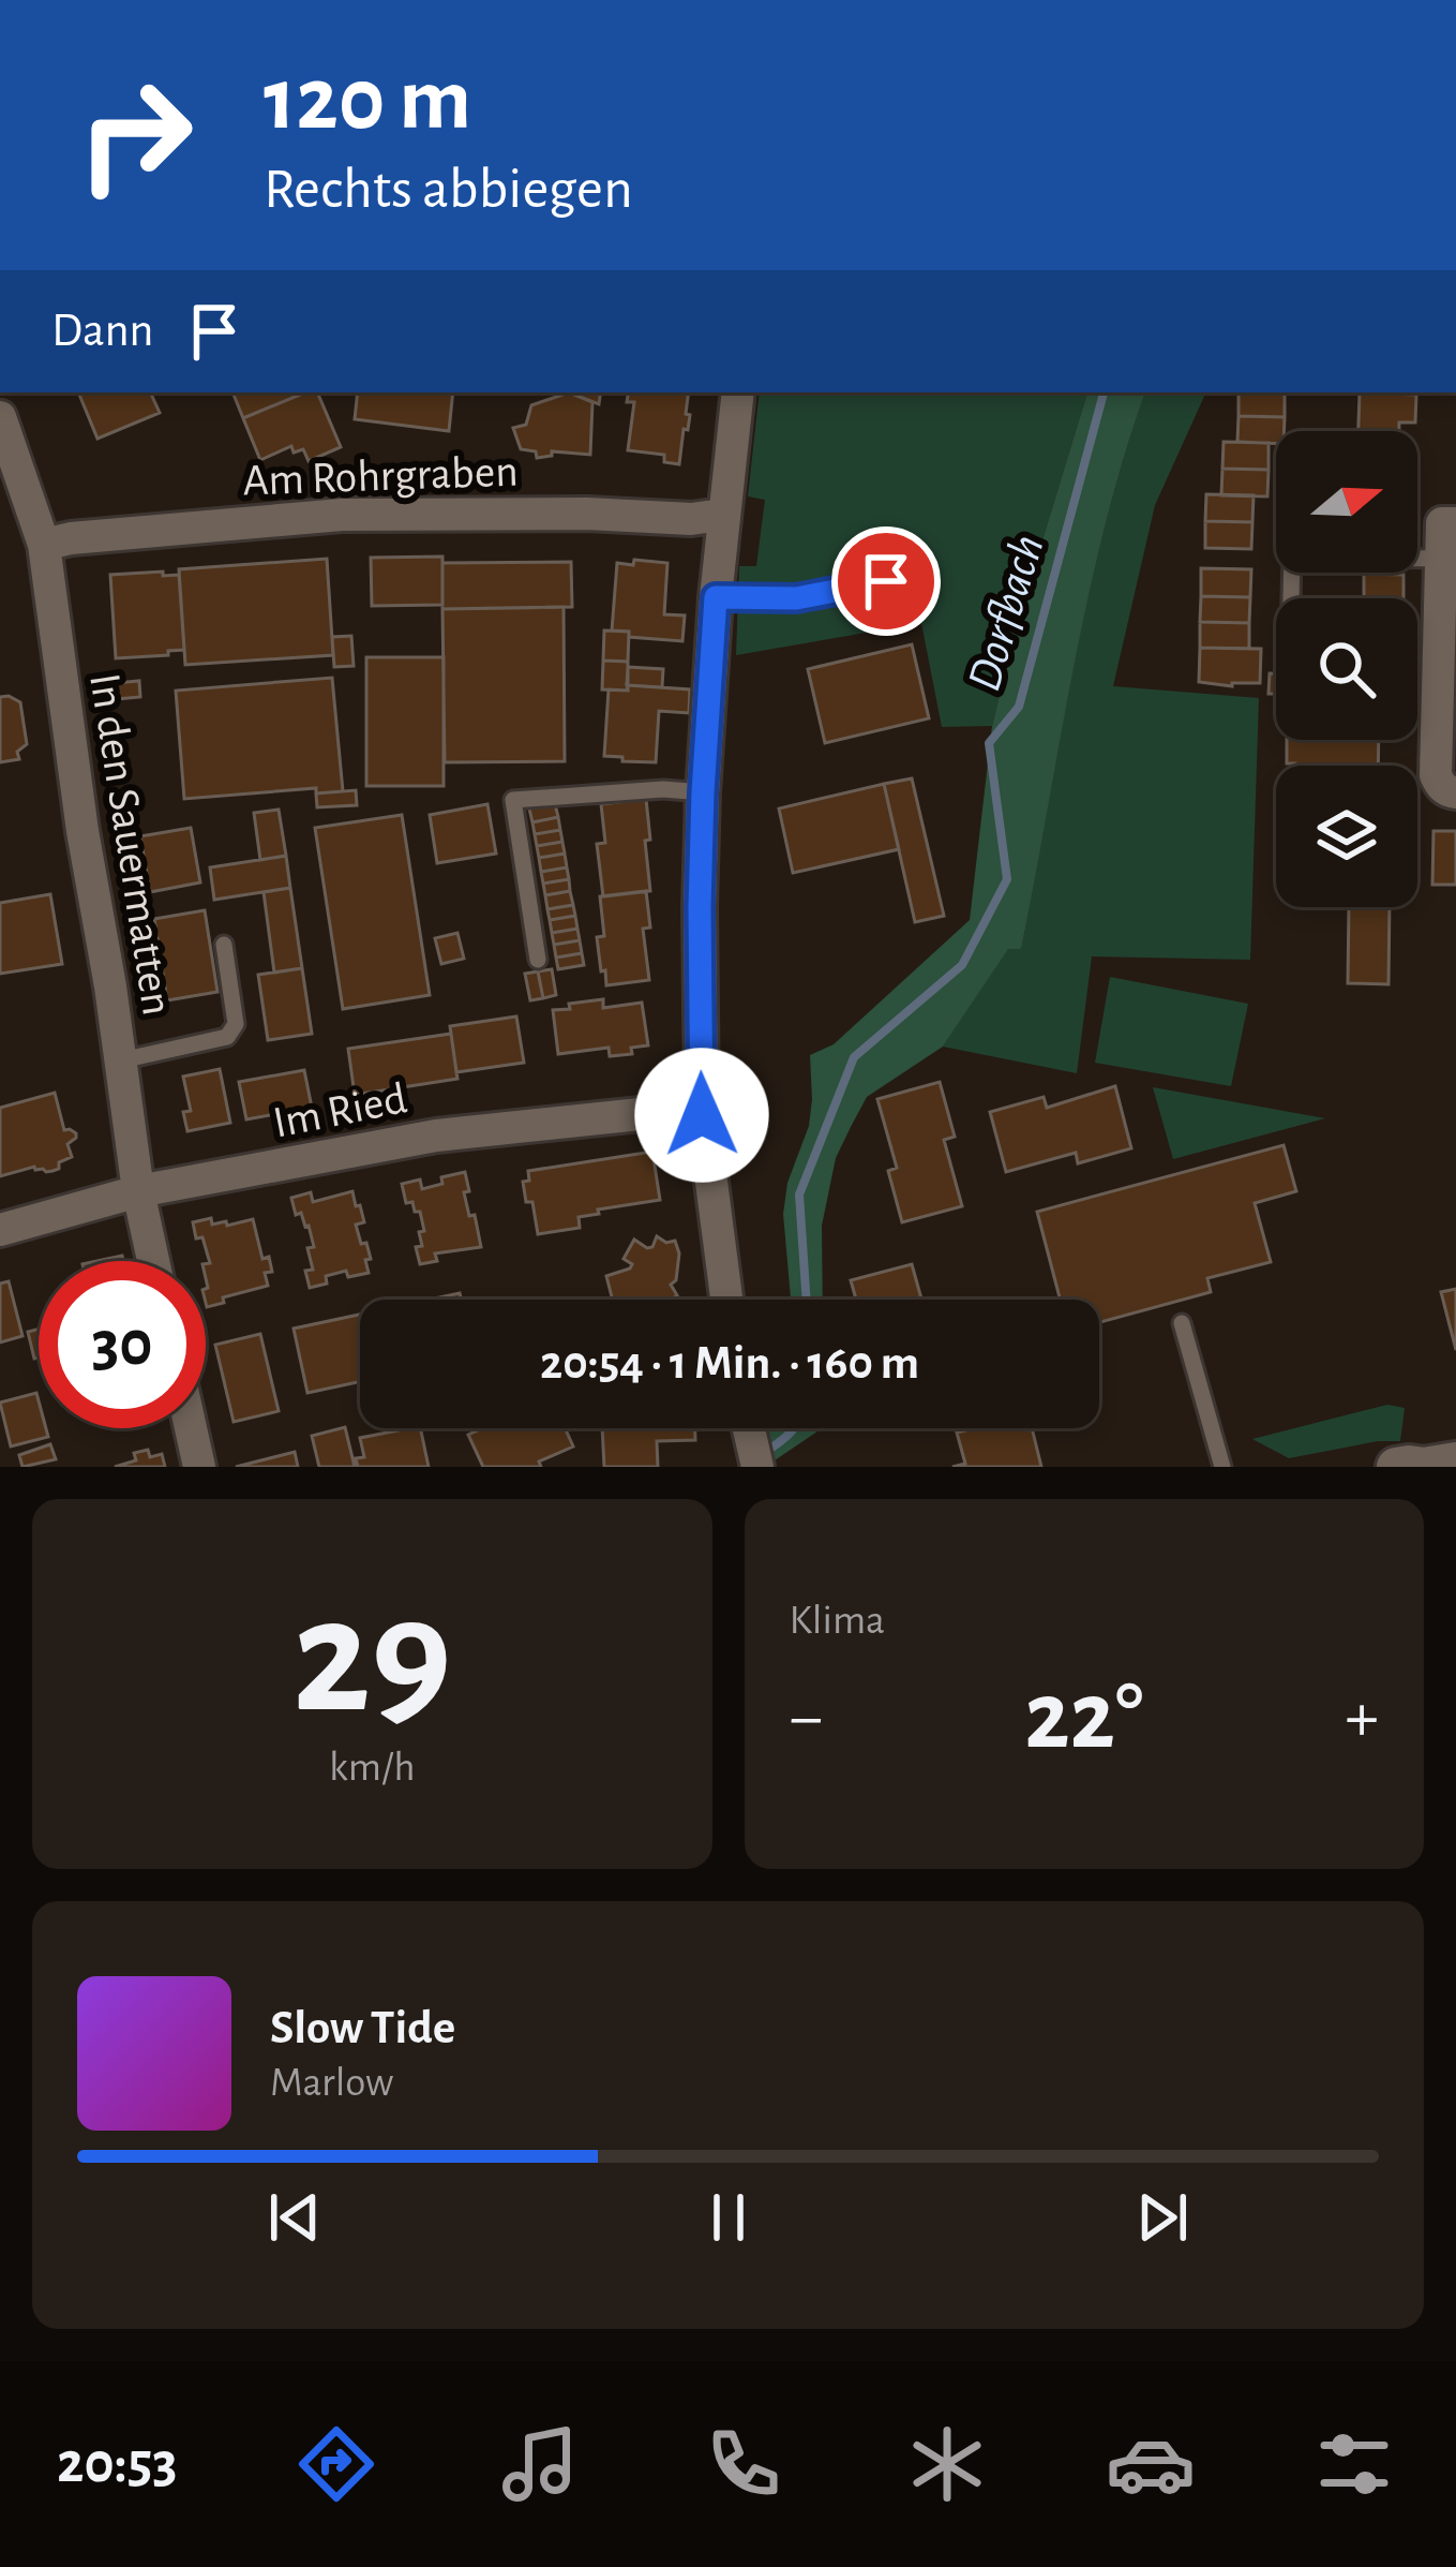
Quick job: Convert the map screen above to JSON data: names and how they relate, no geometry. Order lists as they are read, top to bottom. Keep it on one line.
{"streets":{"street":["Am Rohrgraben","In den Sauermatten","Im Ried"]},"crossings":[["Am Rohrgraben","In den Sauermatten"],["In den Sauermatten","Im Ried"]],"water":["Dorfbach"],"north":"right","page":{"turn":["120 m","Rechts abbiegen"],"then":"Dann","limit":"30","trip":"20:54 · 1 Min. · 160 m","tile":[["29","km/h"],"Klima"],"heat":["−","22°","+"],"song":["Slow Tide","Marlow"],"tabs":"20:53"}}
